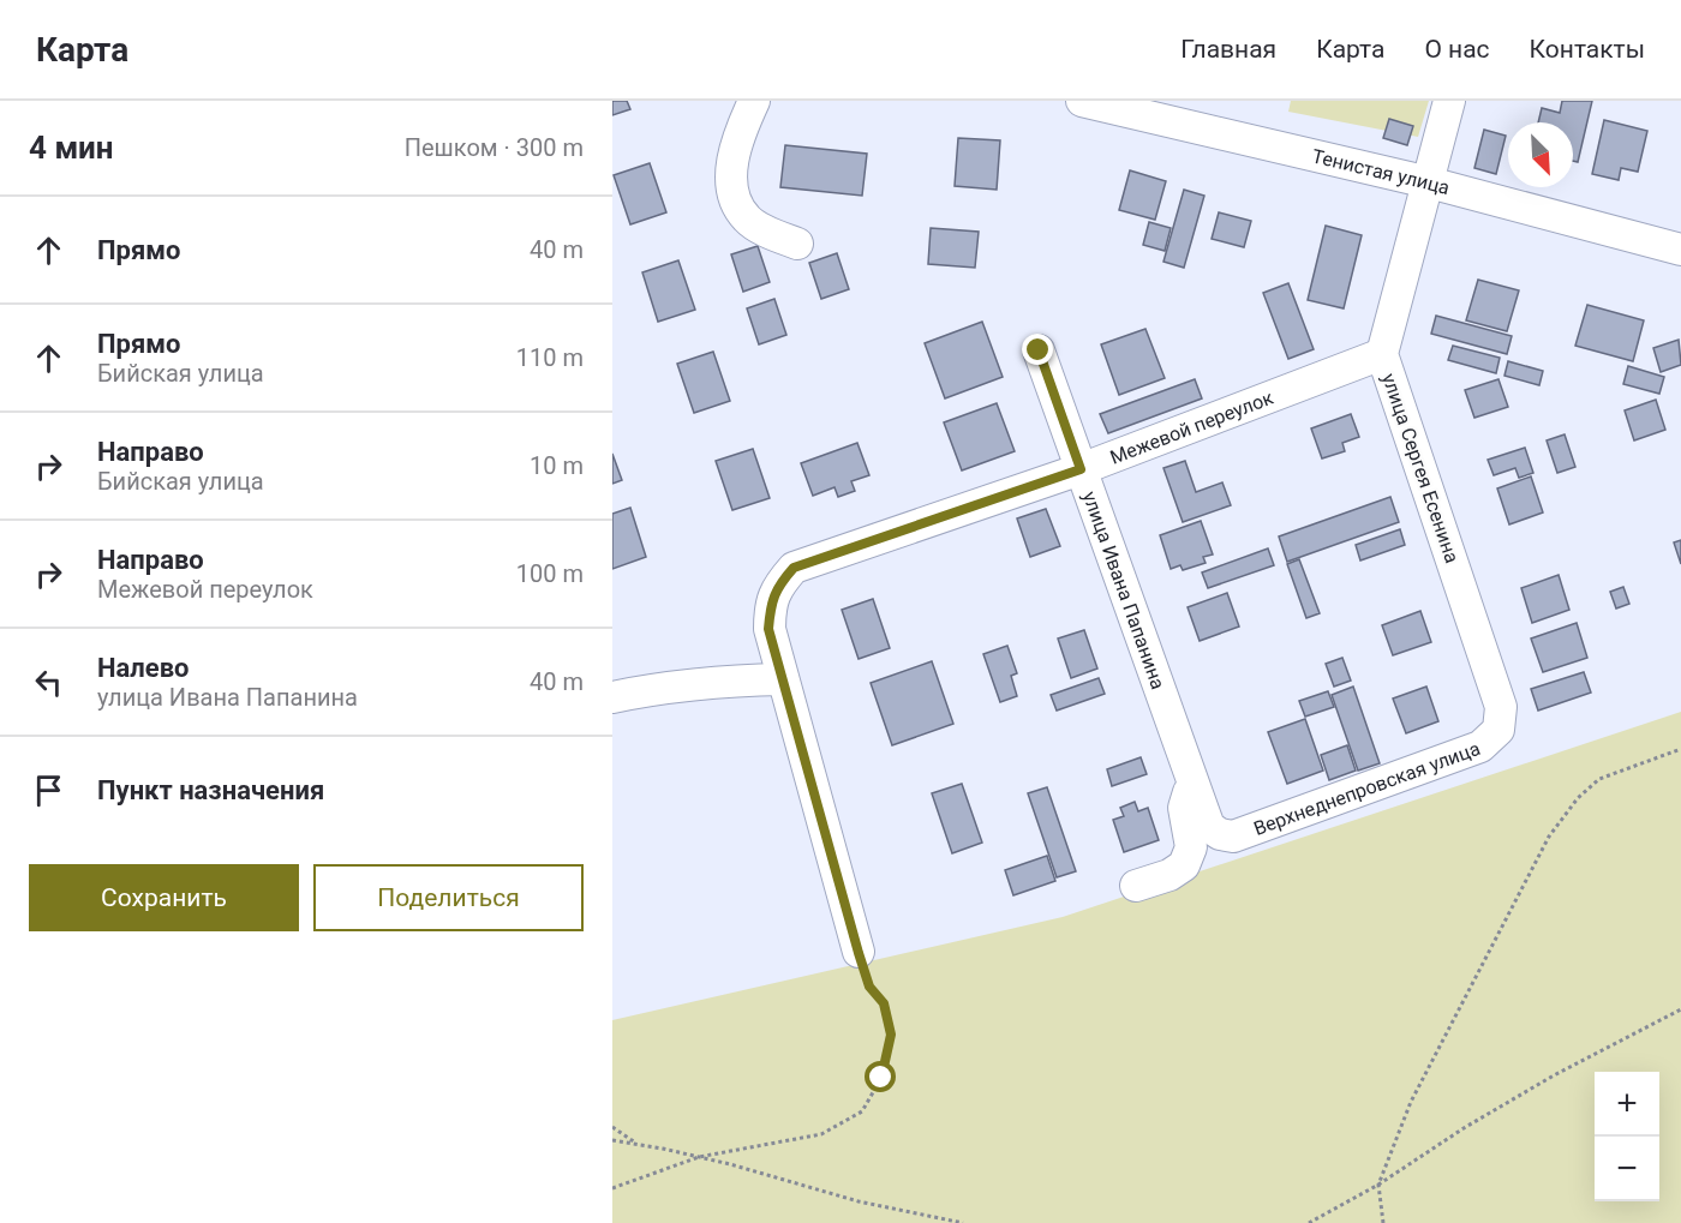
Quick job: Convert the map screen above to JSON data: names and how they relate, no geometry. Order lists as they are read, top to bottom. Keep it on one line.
{"streets":{"street":["Тенистая улица","Межевой переулок","улица Сергея Есенина","улица Ивана Папанина","Верхнеднепровская улица"]},"crossings":[["Тенистая улица","улица Сергея Есенина"],["Межевой переулок","улица Сергея Есенина"],["Межевой переулок","улица Ивана Папанина"],["улица Сергея Есенина","Верхнеднепровская улица"],["улица Ивана Папанина","Верхнеднепровская улица"]],"north":"bottom right","page":{"header":"Карта","nav":["Главная","Карта","О нас","Контакты"],"heading":["4 мин","Пешком · 300 m"],"list":[["Прямо","40 m"],["Прямо","Бийская улица","110 m"],["Направо","Бийская улица","10 m"],["Направо","Межевой переулок","100 m"],["Налево","улица Ивана Папанина","40 m"],"Пункт назначения"],"buttons":["Сохранить","Поделиться"],"map_buttons":["+","−"]}}
